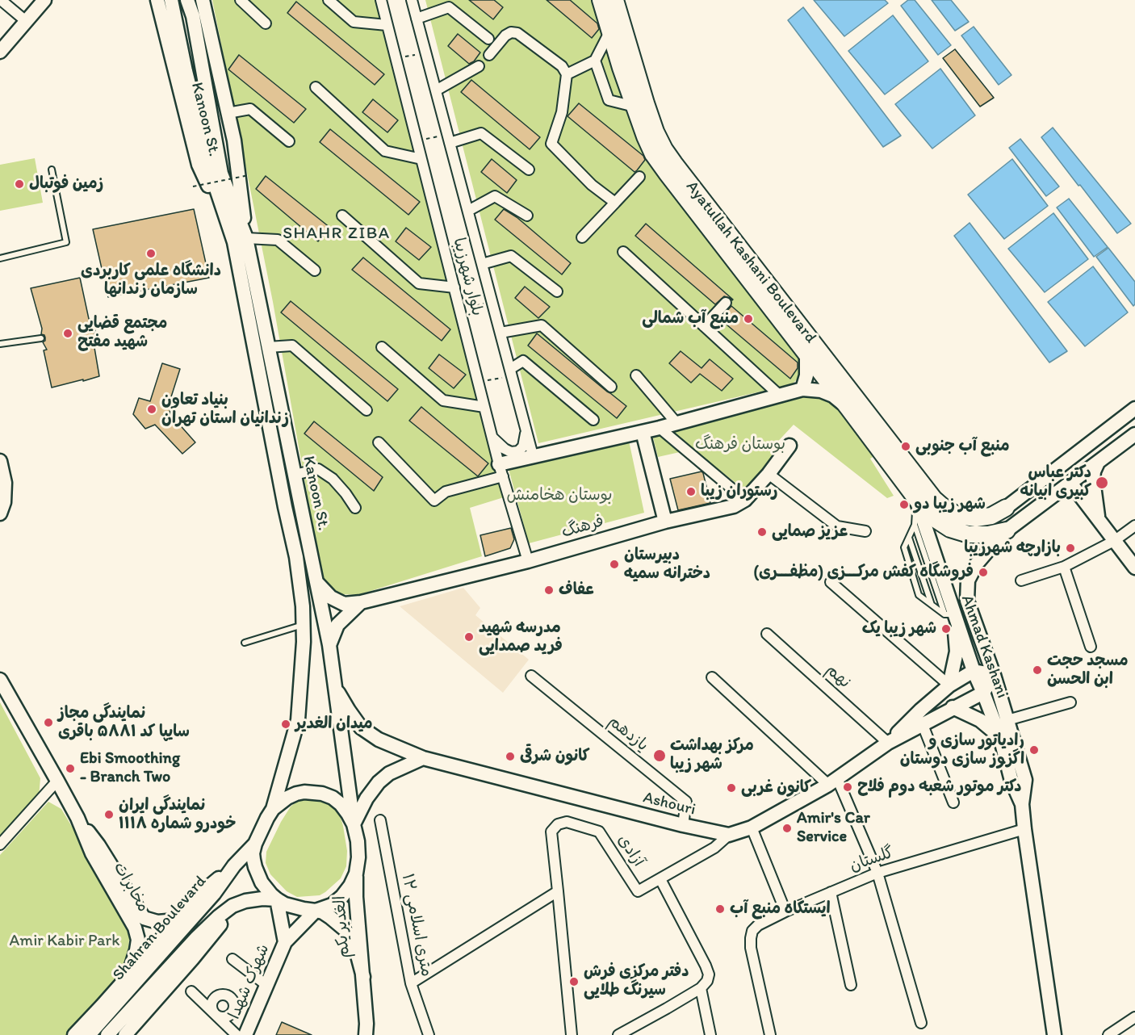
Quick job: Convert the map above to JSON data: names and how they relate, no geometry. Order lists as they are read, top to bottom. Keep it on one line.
{"streets":{"main road":["Kanoon St.","Ayatullah Kashani Boulevard","فرهنگ","Ahmad Kashani","Ashouri","مخابرات","الغدیر یکم","Shahran Boulevard","شهرک شهدا"],"street":["بلوار شهرزیبا","نهم","یازدهم","آزادی","گلستان","۱۲ متری اسلامی"]},"crossings":[["Kanoon St.","Ashouri"],["Kanoon St.","الغدیر یکم"],["Kanoon St.","Shahran Boulevard"],["Ayatullah Kashani Boulevard","Ahmad Kashani"],["بلوار شهرزیبا","فرهنگ"],["Ahmad Kashani","گلستان"],["نهم","Ashouri"],["یازدهم","Ashouri"],["Ashouri","آزادی"],["الغدیر یکم","Shahran Boulevard"]],"districts":["SHAHR ZIBA"],"parks":["بوستان فرهنگ","بوستان هخامنش","Amir Kabir Park"],"places":["زمین فوتبال","دانشگاه علمی کاربردی سازمان زندانها","منبع آب شمالی","مجتمع قضایی شهید مفتح","بنیاد تعاون زندانیان استان تهران","منبع آب جنوبی","دکتر عباس کبیری ابیانه","رستوران زیبا","شهر زیبا دو","عزیز صمایی","بازارچه شهرزیبا","دبیرستان دخترانه سمیه","فروشگاه کفش مرکـــزی (مظفـــری)","عفاف","شهر زیبا یک","مدرسه شهید فرید صمدایی","مسجد حجت ابن الحسن","نمایندگی مجاز سایپا کد ۵۸۸۱ باقری","میدان الغدیر","رادیاتور سازی و اگزوز سازی دوستان","مرکز بهداشت شهر زیبا","کانون شرقی","Ebi Smoothing - Branch Two","دکتر موتور شعبه دوم فلاح","کانون غربی","نمایندگی ایران خودرو شماره ۱۱۱۸","Amir's Car Service","ایستگاه منبع آب","دفتر مرکزی فرش سیرنگ طلایی"]}
